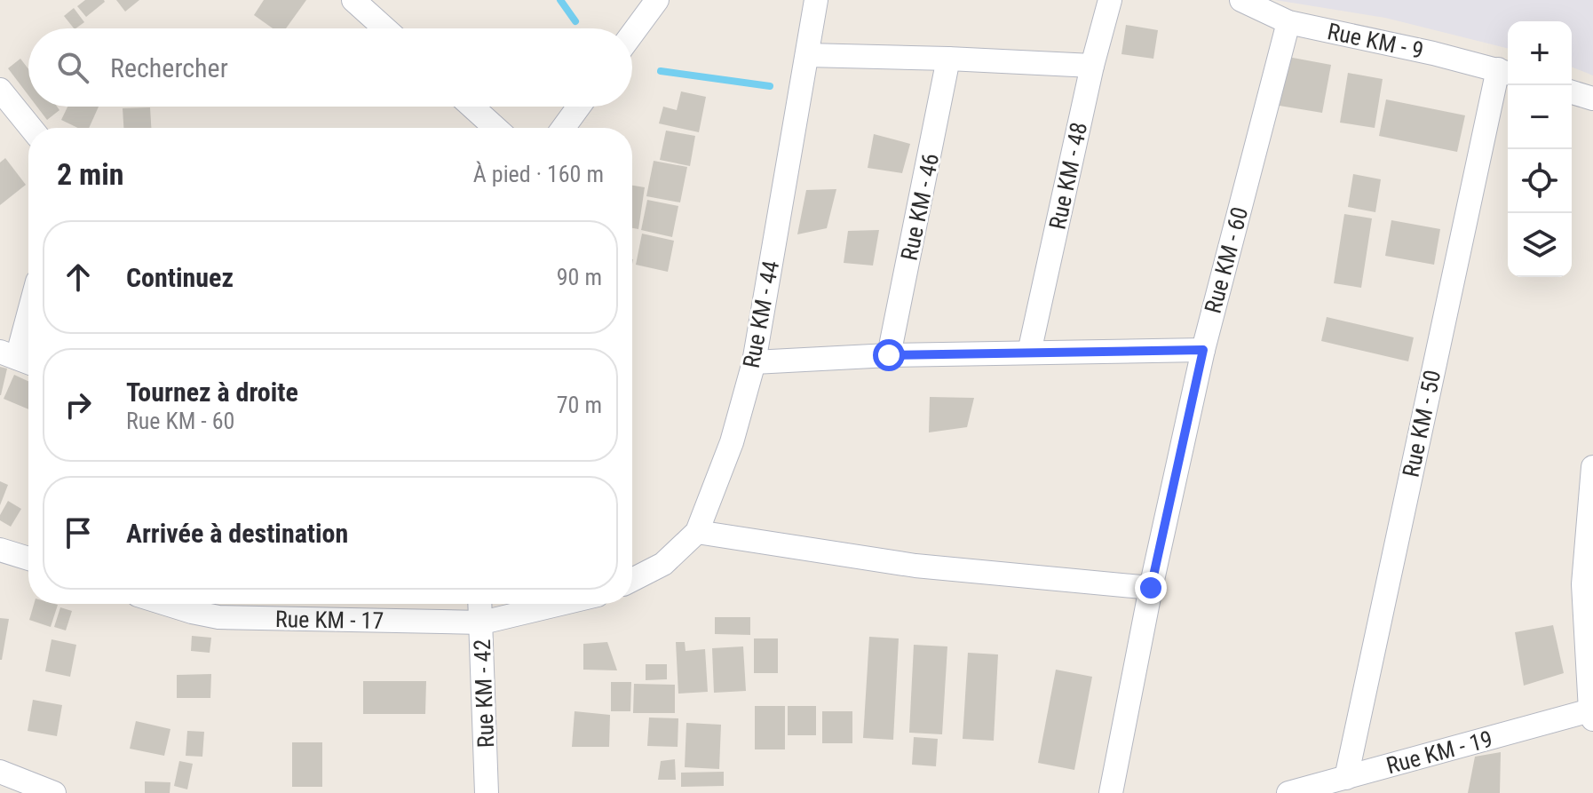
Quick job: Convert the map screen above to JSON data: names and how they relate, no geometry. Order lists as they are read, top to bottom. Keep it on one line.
{"streets":{"street":["Rue KM - 9","Rue KM - 48","Rue KM - 46","Rue KM - 60","Rue KM - 44","Rue KM - 50","Rue KM - 17","Rue KM - 42","Rue KM - 19"]},"crossings":[["Rue KM - 9","Rue KM - 60"],["Rue KM - 9","Rue KM - 50"],["Rue KM - 50","Rue KM - 19"],["Rue KM - 17","Rue KM - 42"]],"page":{"map_buttons":["+","−"],"search":"Rechercher","heading":["2 min","À pied · 160 m"],"list":[["Continuez","90 m"],["Tournez à droite","Rue KM - 60","70 m"],"Arrivée à destination"]}}
